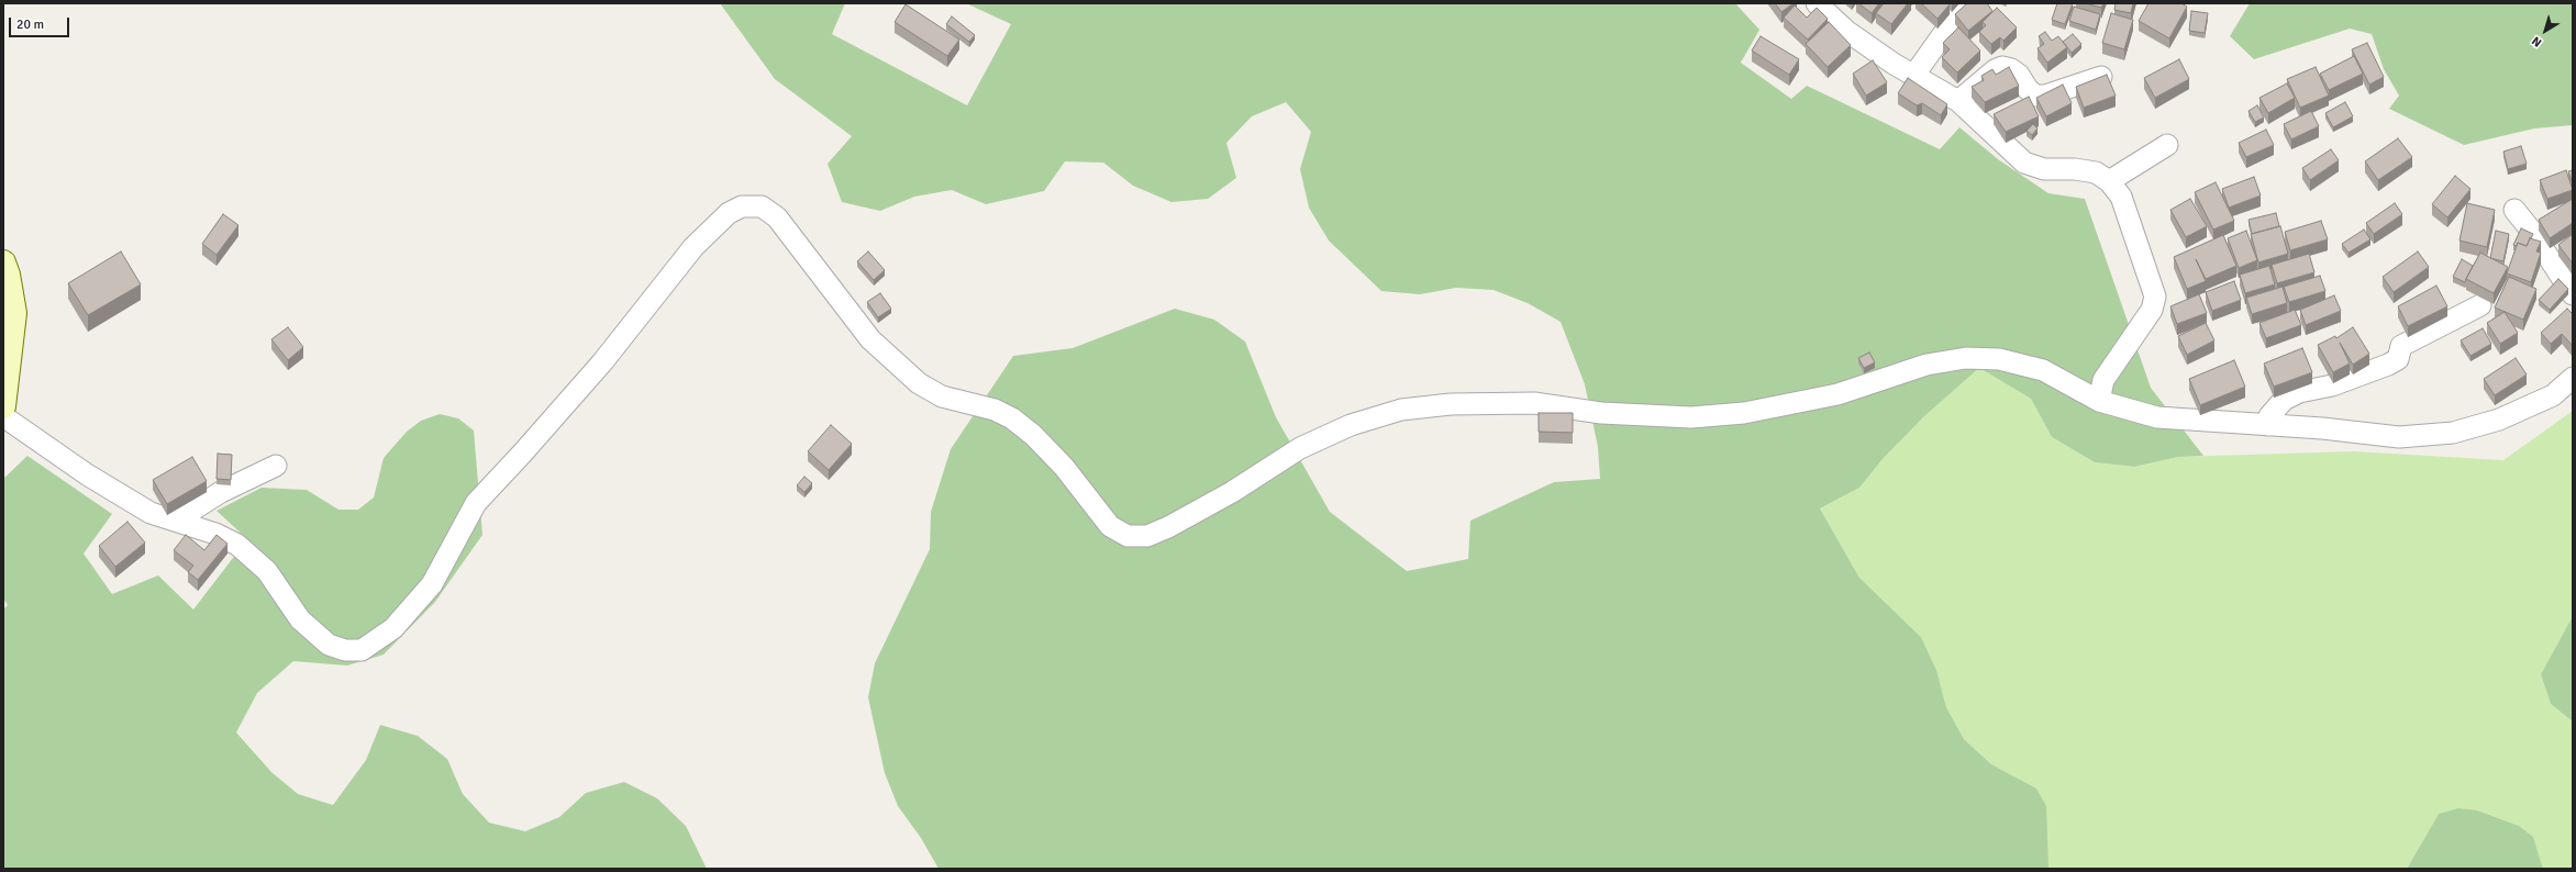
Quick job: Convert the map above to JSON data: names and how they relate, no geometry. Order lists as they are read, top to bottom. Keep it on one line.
{"scale_bar":"20 m","north":"bottom left"}
